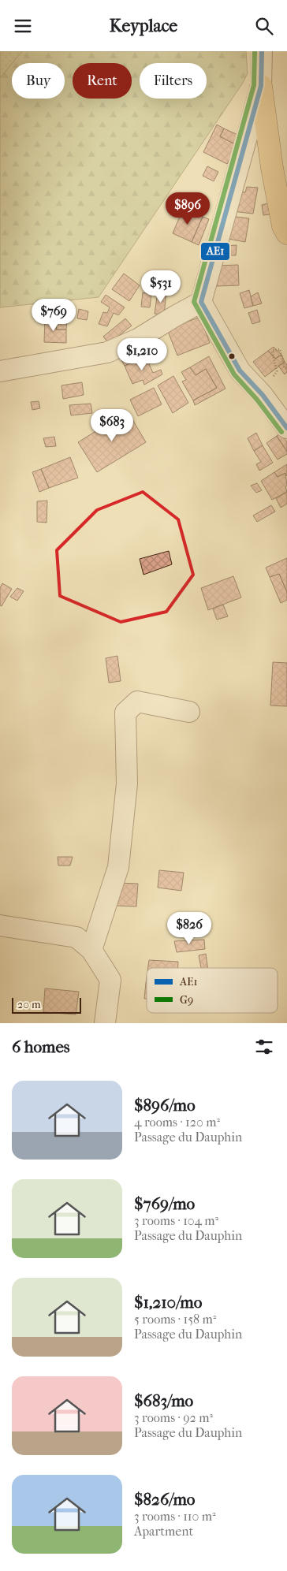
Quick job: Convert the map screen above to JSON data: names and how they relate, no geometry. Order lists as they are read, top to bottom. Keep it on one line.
{"lines":["transit line AE1","transit line G9"],"legend":["AE1","G9"],"scale_bar":"20 m","page":{"header":"Keyplace","chip":["Buy","Rent","Filters"],"price":["$896","$531","$769","$1,210","$683","$826"],"scale":"20 m","heading":"6 homes","list":[{"name":"$896/mo","note":"4 rooms · 120 m² · Passage du Dauphin"},{"name":"$769/mo","note":"3 rooms · 104 m² · Passage du Dauphin"},{"name":"$1,210/mo","note":"5 rooms · 158 m² · Passage du Dauphin"},{"name":"$683/mo","note":"3 rooms · 92 m² · Passage du Dauphin"},{"name":"$826/mo","note":"3 rooms · 110 m² · Apartment"}]}}
